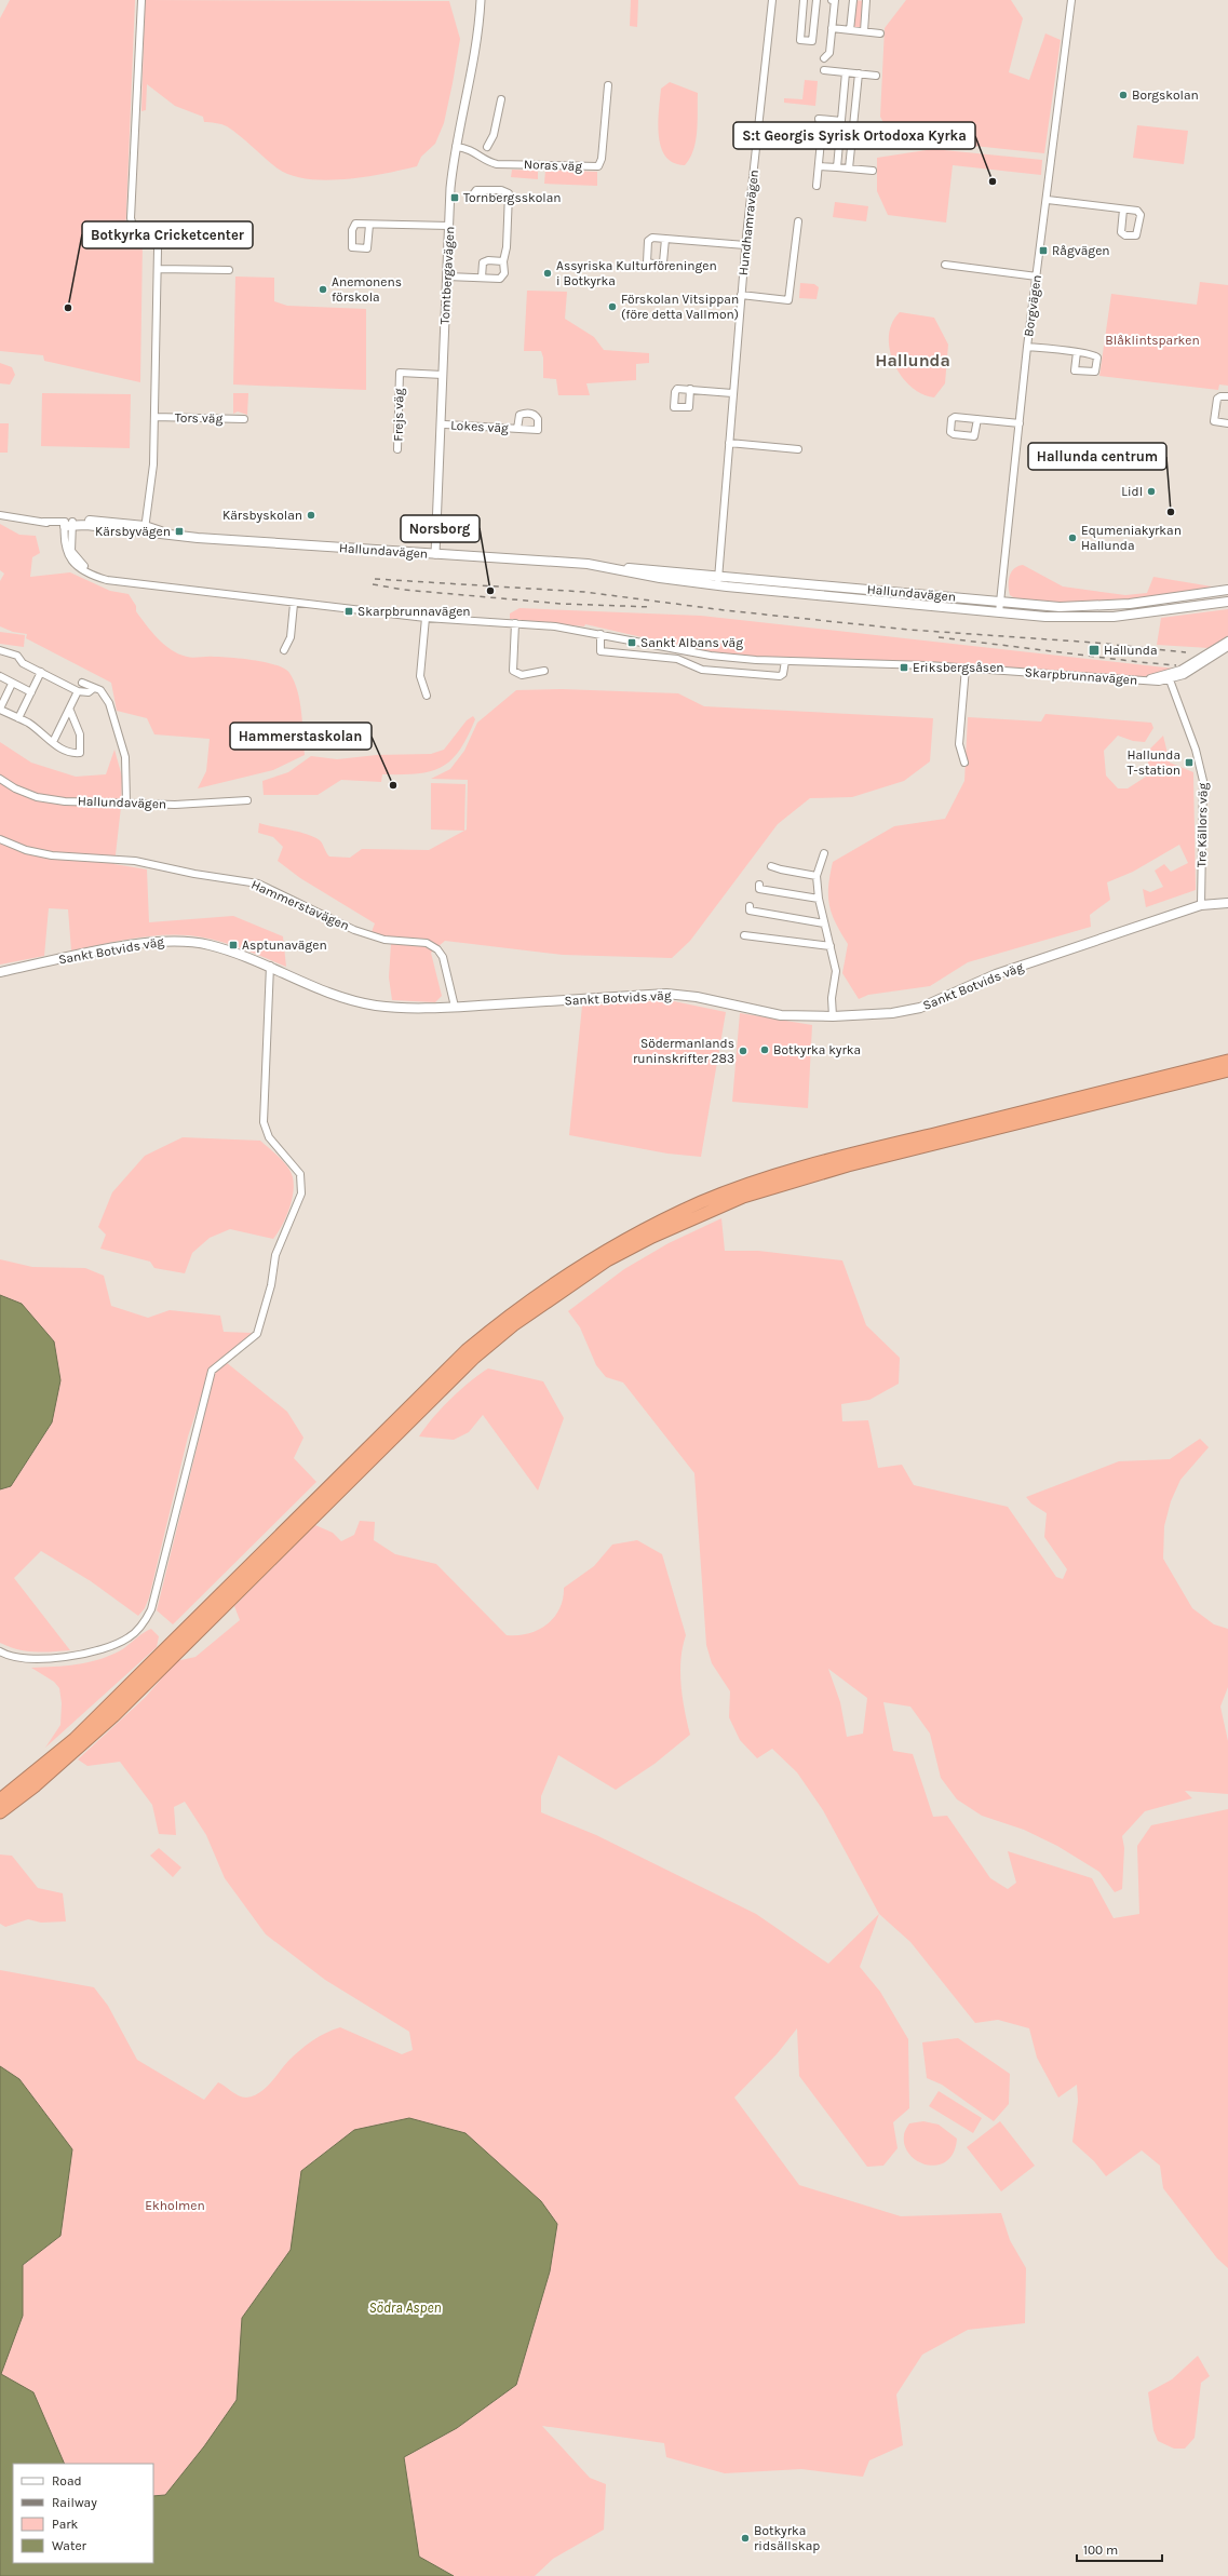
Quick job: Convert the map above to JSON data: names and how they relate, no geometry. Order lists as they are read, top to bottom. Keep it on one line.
{"streets":{"main road":["Hallundavägen","Sankt Botvids väg"],"street":["Noras väg","Hundhamravägen","Tomtbergavägen","Borgvägen","Frejs väg","Tors väg","Lokes väg","Skarpbrunnavägen","Tre Källors väg","Hammerstavägen"]},"crossings":[["Noras väg","Tomtbergavägen"],["Hundhamravägen","Hallundavägen"],["Tomtbergavägen","Frejs väg"],["Tomtbergavägen","Lokes väg"],["Tomtbergavägen","Hallundavägen"],["Borgvägen","Hallundavägen"],["Hallundavägen","Skarpbrunnavägen"],["Skarpbrunnavägen","Tre Källors väg"],["Tre Källors väg","Sankt Botvids väg"],["Hammerstavägen","Sankt Botvids väg"]],"districts":["Hallunda"],"water":["Södra Aspen"],"parks":["Blåklintsparken","Ekholmen"],"places":{"other":["Borgskolan","S:t Georgis Syrisk Ortodoxa Kyrka","Assyriska Kulturföreningen i Botkyrka","Anemonens förskola","Förskolan Vitsippan (före detta Vallmon)","Botkyrka Cricketcenter","Lidl","Hallunda centrum","Kärsbyskolan","Equmeniakyrkan Hallunda","Norsborg","Hammerstaskolan","Botkyrka kyrka","Södermanlands runinskrifter 283","Botkyrka ridsällskap"],"transit":["Tornbergsskolan","Rågvägen","Kärsbyvägen","Skarpbrunnavägen","Sankt Albans väg","Hallunda","Eriksbergsåsen","Hallunda T-station","Asptunavägen"]},"legend":["Road","Railway","Park","Water"],"scale_bar":"100 m"}
